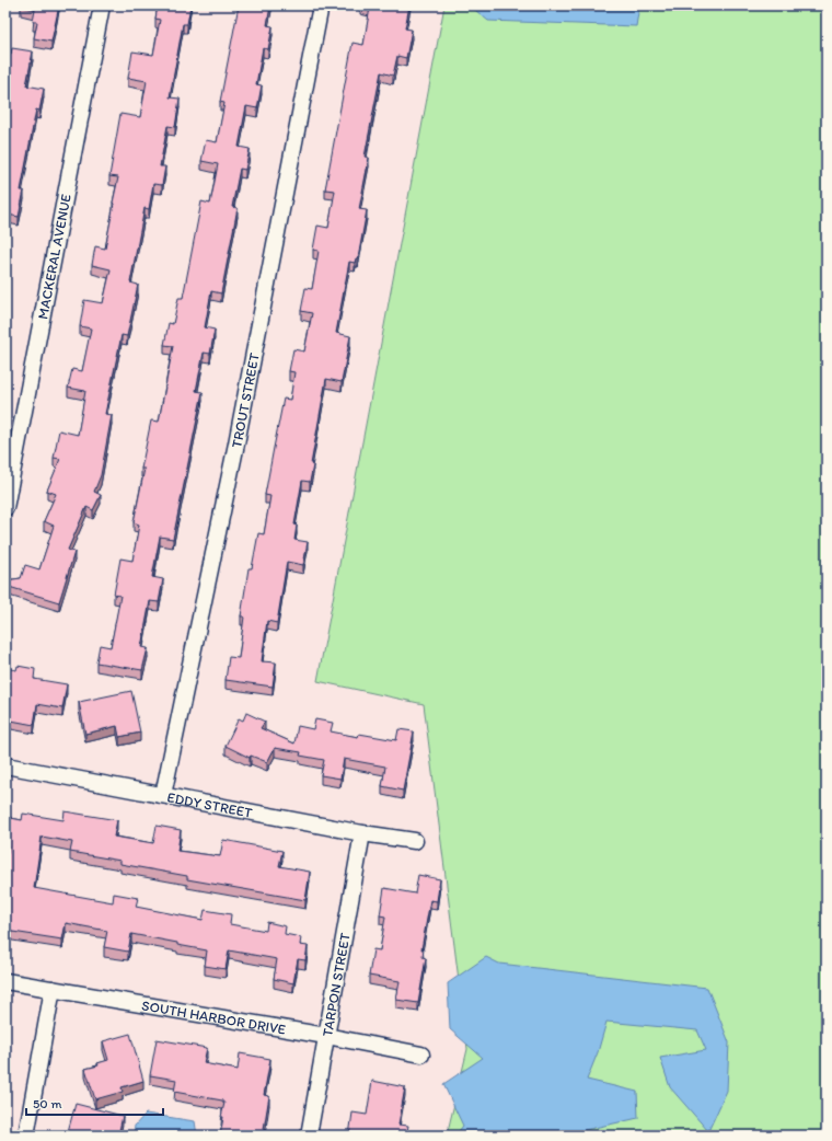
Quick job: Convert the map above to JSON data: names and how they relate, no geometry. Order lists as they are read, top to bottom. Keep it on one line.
{"streets":{"street":["MACKERAL AVENUE","TROUT STREET","EDDY STREET","TARPON STREET","SOUTH HARBOR DRIVE"]},"crossings":[["TROUT STREET","EDDY STREET"],["EDDY STREET","TARPON STREET"],["TARPON STREET","SOUTH HARBOR DRIVE"]],"scale_bar":"50 m"}
